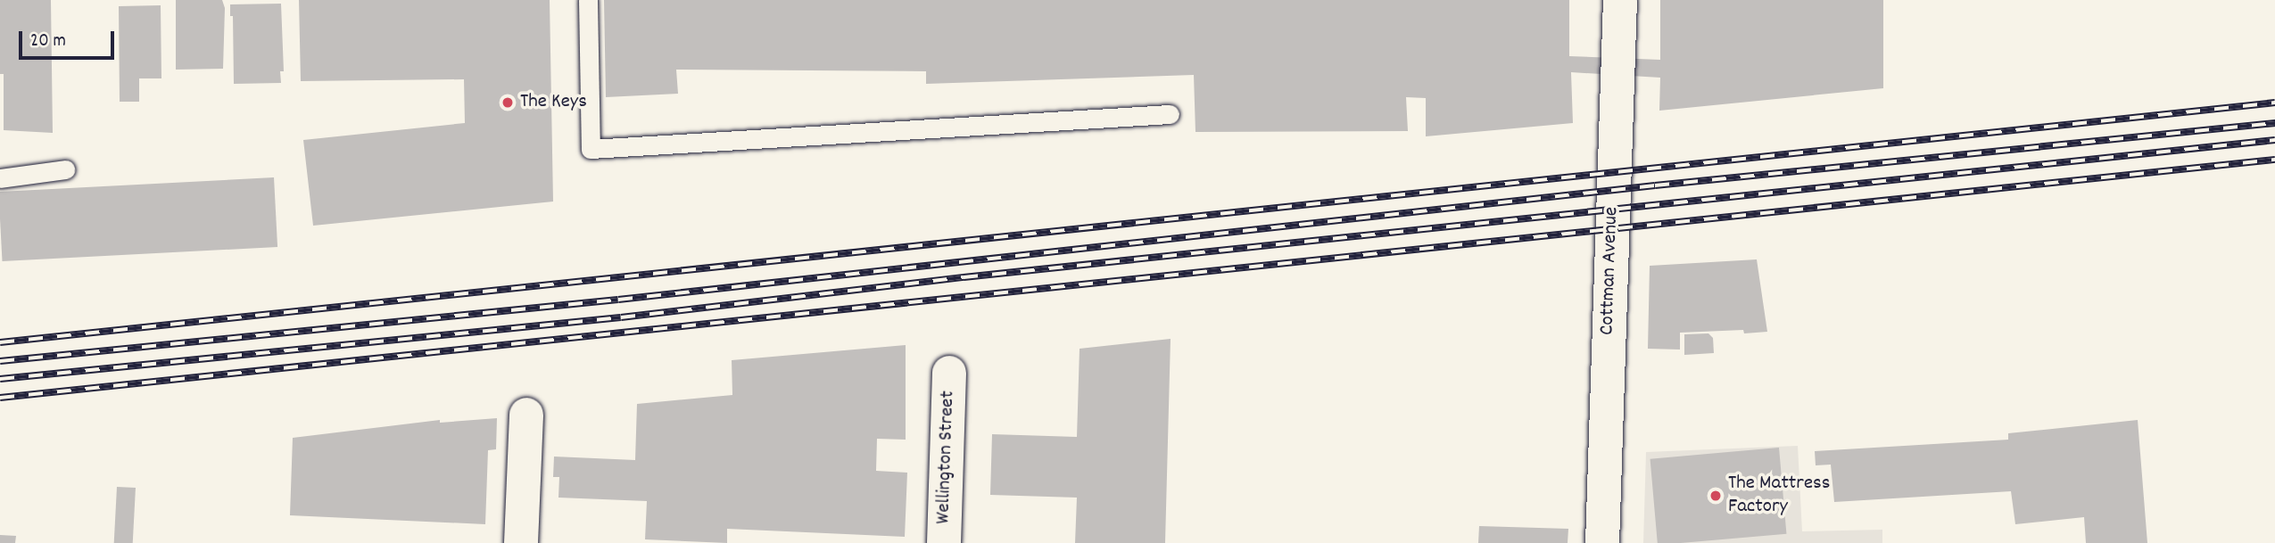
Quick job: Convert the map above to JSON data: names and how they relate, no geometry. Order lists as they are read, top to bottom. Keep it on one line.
{"streets":{"main road":["Cottman Avenue","Wellington Street"]},"places":["The Keys","The Mattress Factory"],"scale_bar":"20 m"}
